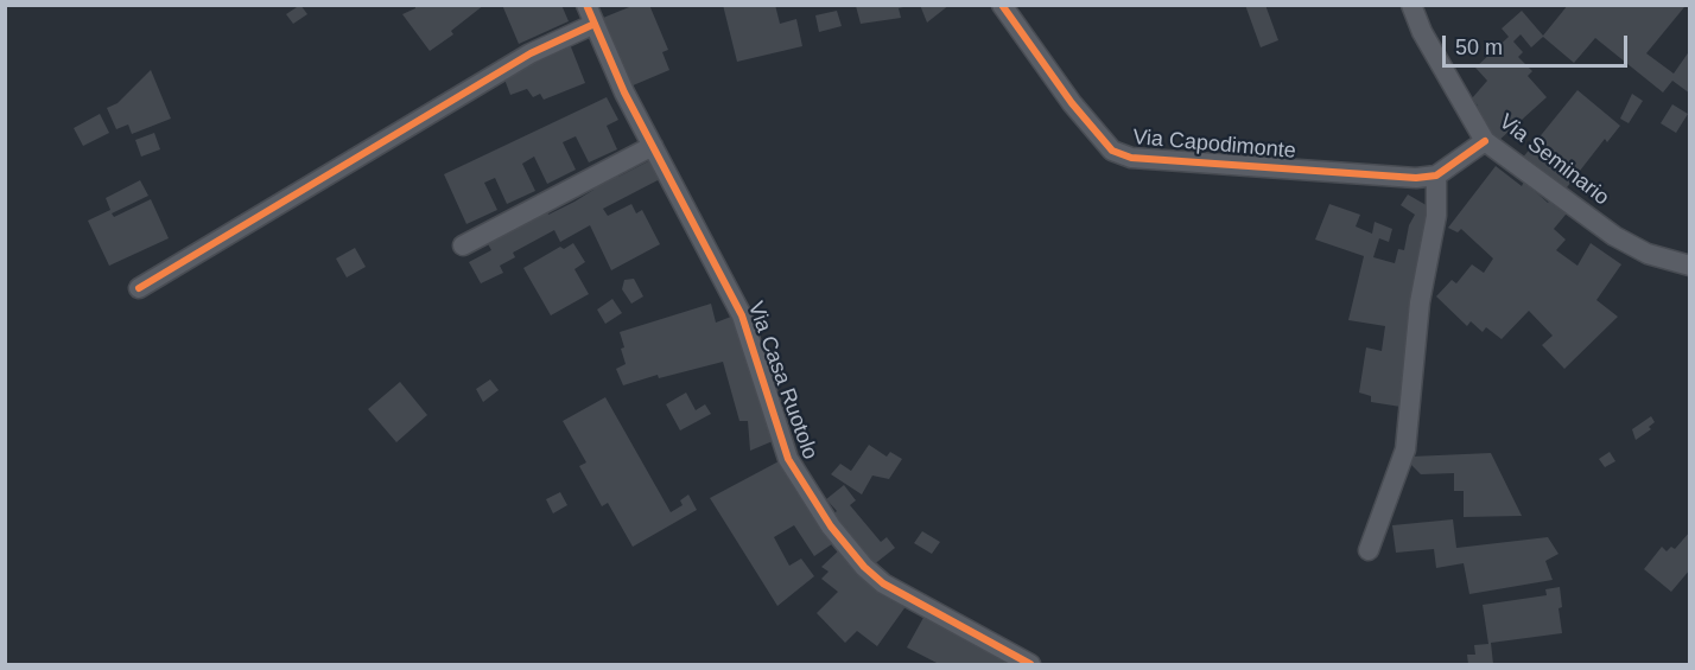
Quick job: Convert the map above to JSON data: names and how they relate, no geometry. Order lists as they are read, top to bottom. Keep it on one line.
{"streets":{"street":["Via Capodimonte","Via Seminario","Via Casa Ruotolo"]},"scale_bar":"50 m"}
